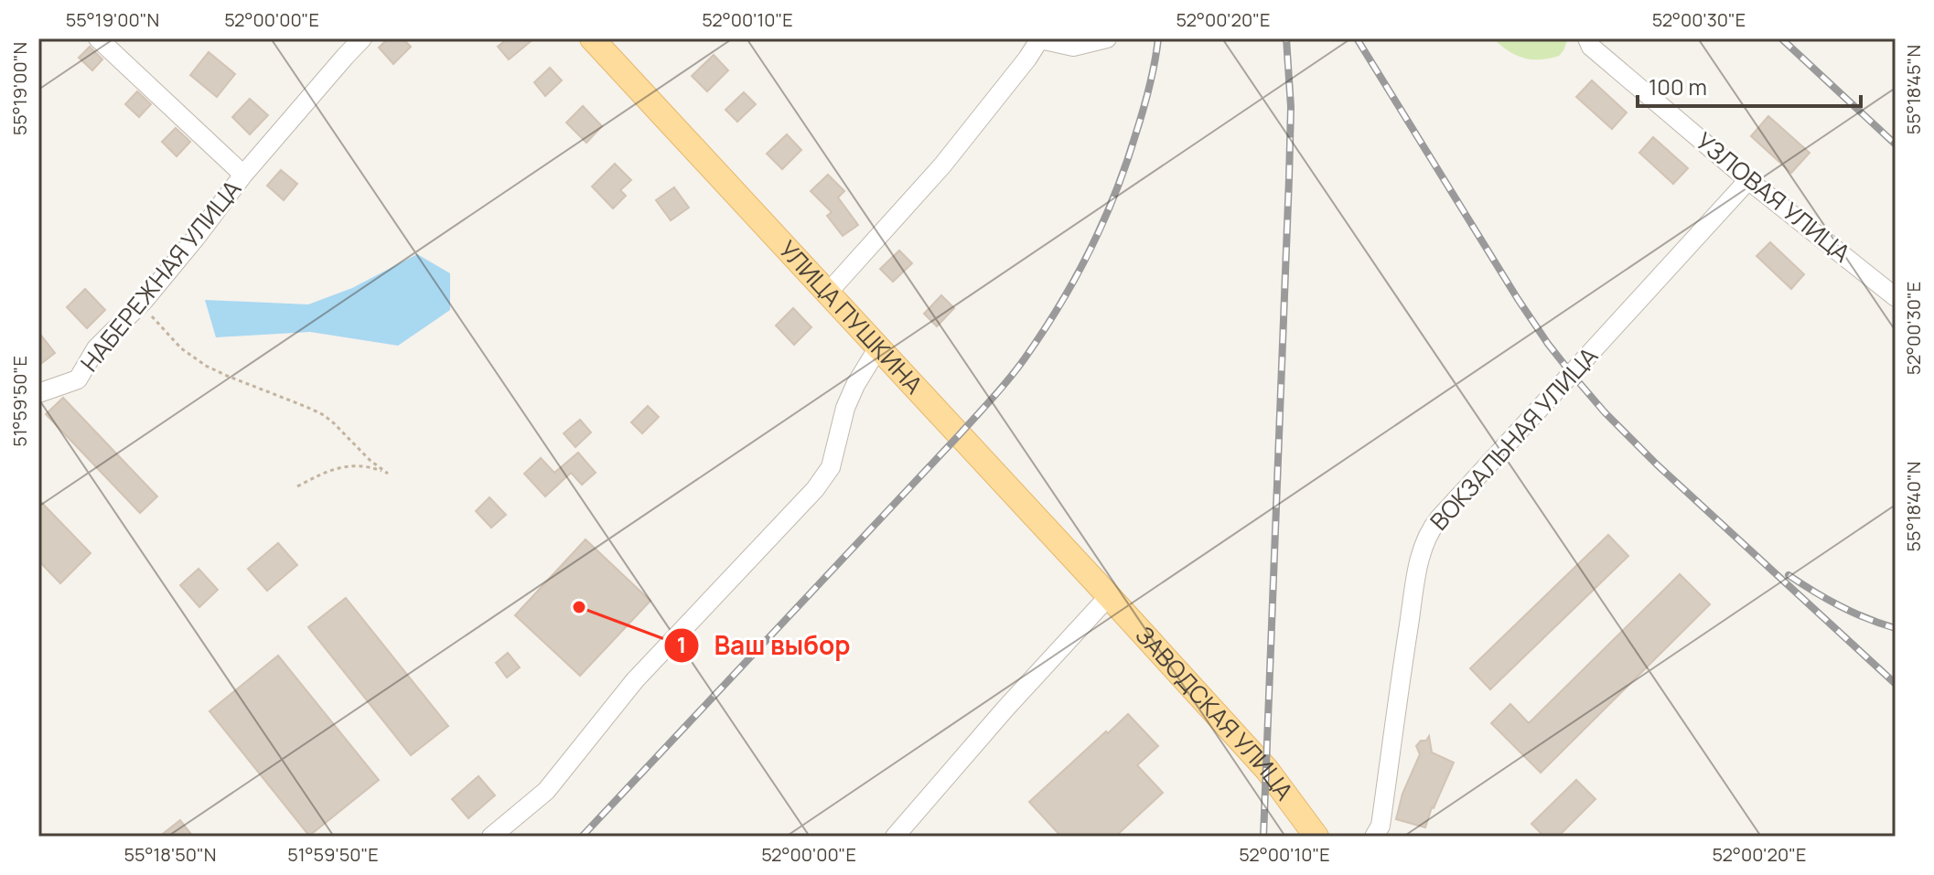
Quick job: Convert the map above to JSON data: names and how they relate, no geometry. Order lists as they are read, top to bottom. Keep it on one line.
{"streets":{"main road":["УЛИЦА ПУШКИНА","ЗАВОДСКАЯ УЛИЦА"],"street":["УЗЛОВАЯ УЛИЦА","НАБЕРЕЖНАЯ УЛИЦА","ВОКЗАЛЬНАЯ УЛИЦА"]},"crossings":[["УЗЛОВАЯ УЛИЦА","ВОКЗАЛЬНАЯ УЛИЦА"],["УЛИЦА ПУШКИНА","ЗАВОДСКАЯ УЛИЦА"]],"places":["Ваш выбор"],"scale_bar":"100 m","coordinates":["55°19'00\"N","52°00'00\"E","52°00'10\"E","52°00'20\"E","52°00'30\"E","55°18'45\"N","51°59'50\"E","55°18'40\"N","55°18'50\"N"]}
